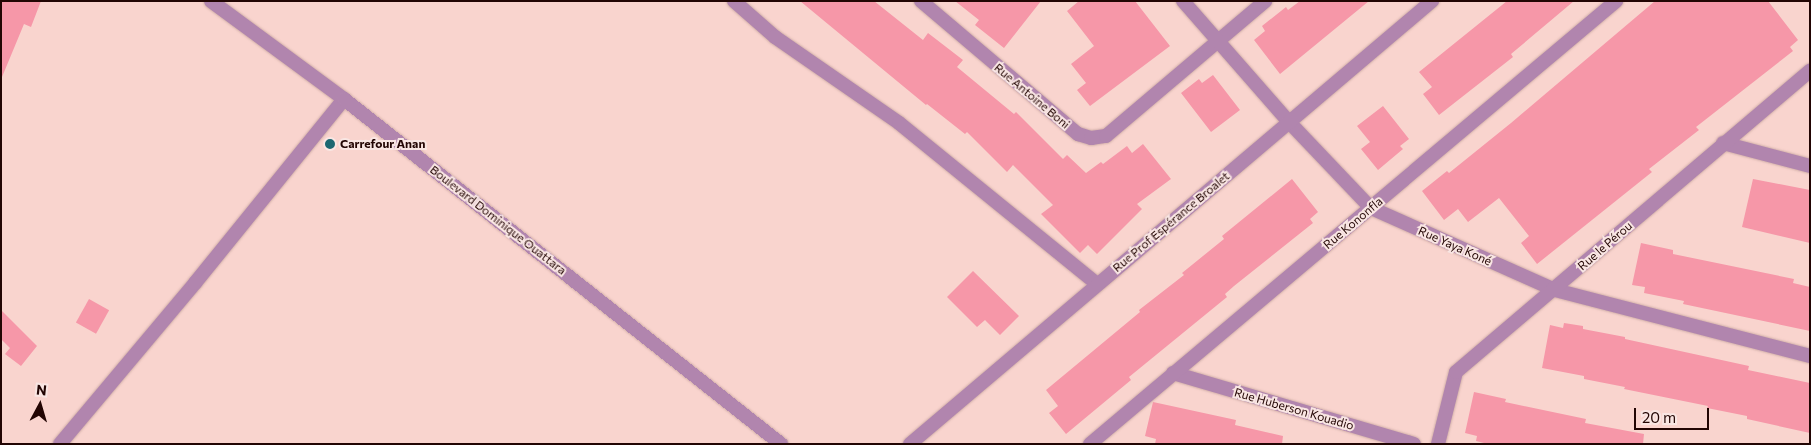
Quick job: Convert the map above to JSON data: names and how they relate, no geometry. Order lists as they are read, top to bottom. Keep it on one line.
{"streets":{"street":["Rue Antoine Boni","Boulevard Dominique Ouattara","Rue Prof Espérance Broalet","Rue Kononfla","Rue Yaya Koné","Rue le Pérou","Rue Huberson Kouadio"]},"crossings":[["Rue Antoine Boni","Rue Yaya Koné"],["Rue Prof Espérance Broalet","Rue Yaya Koné"],["Rue Kononfla","Rue Yaya Koné"],["Rue Kononfla","Rue Huberson Kouadio"],["Rue Yaya Koné","Rue le Pérou"]],"places":["Carrefour Anan"],"scale_bar":"20 m","north":"top"}
